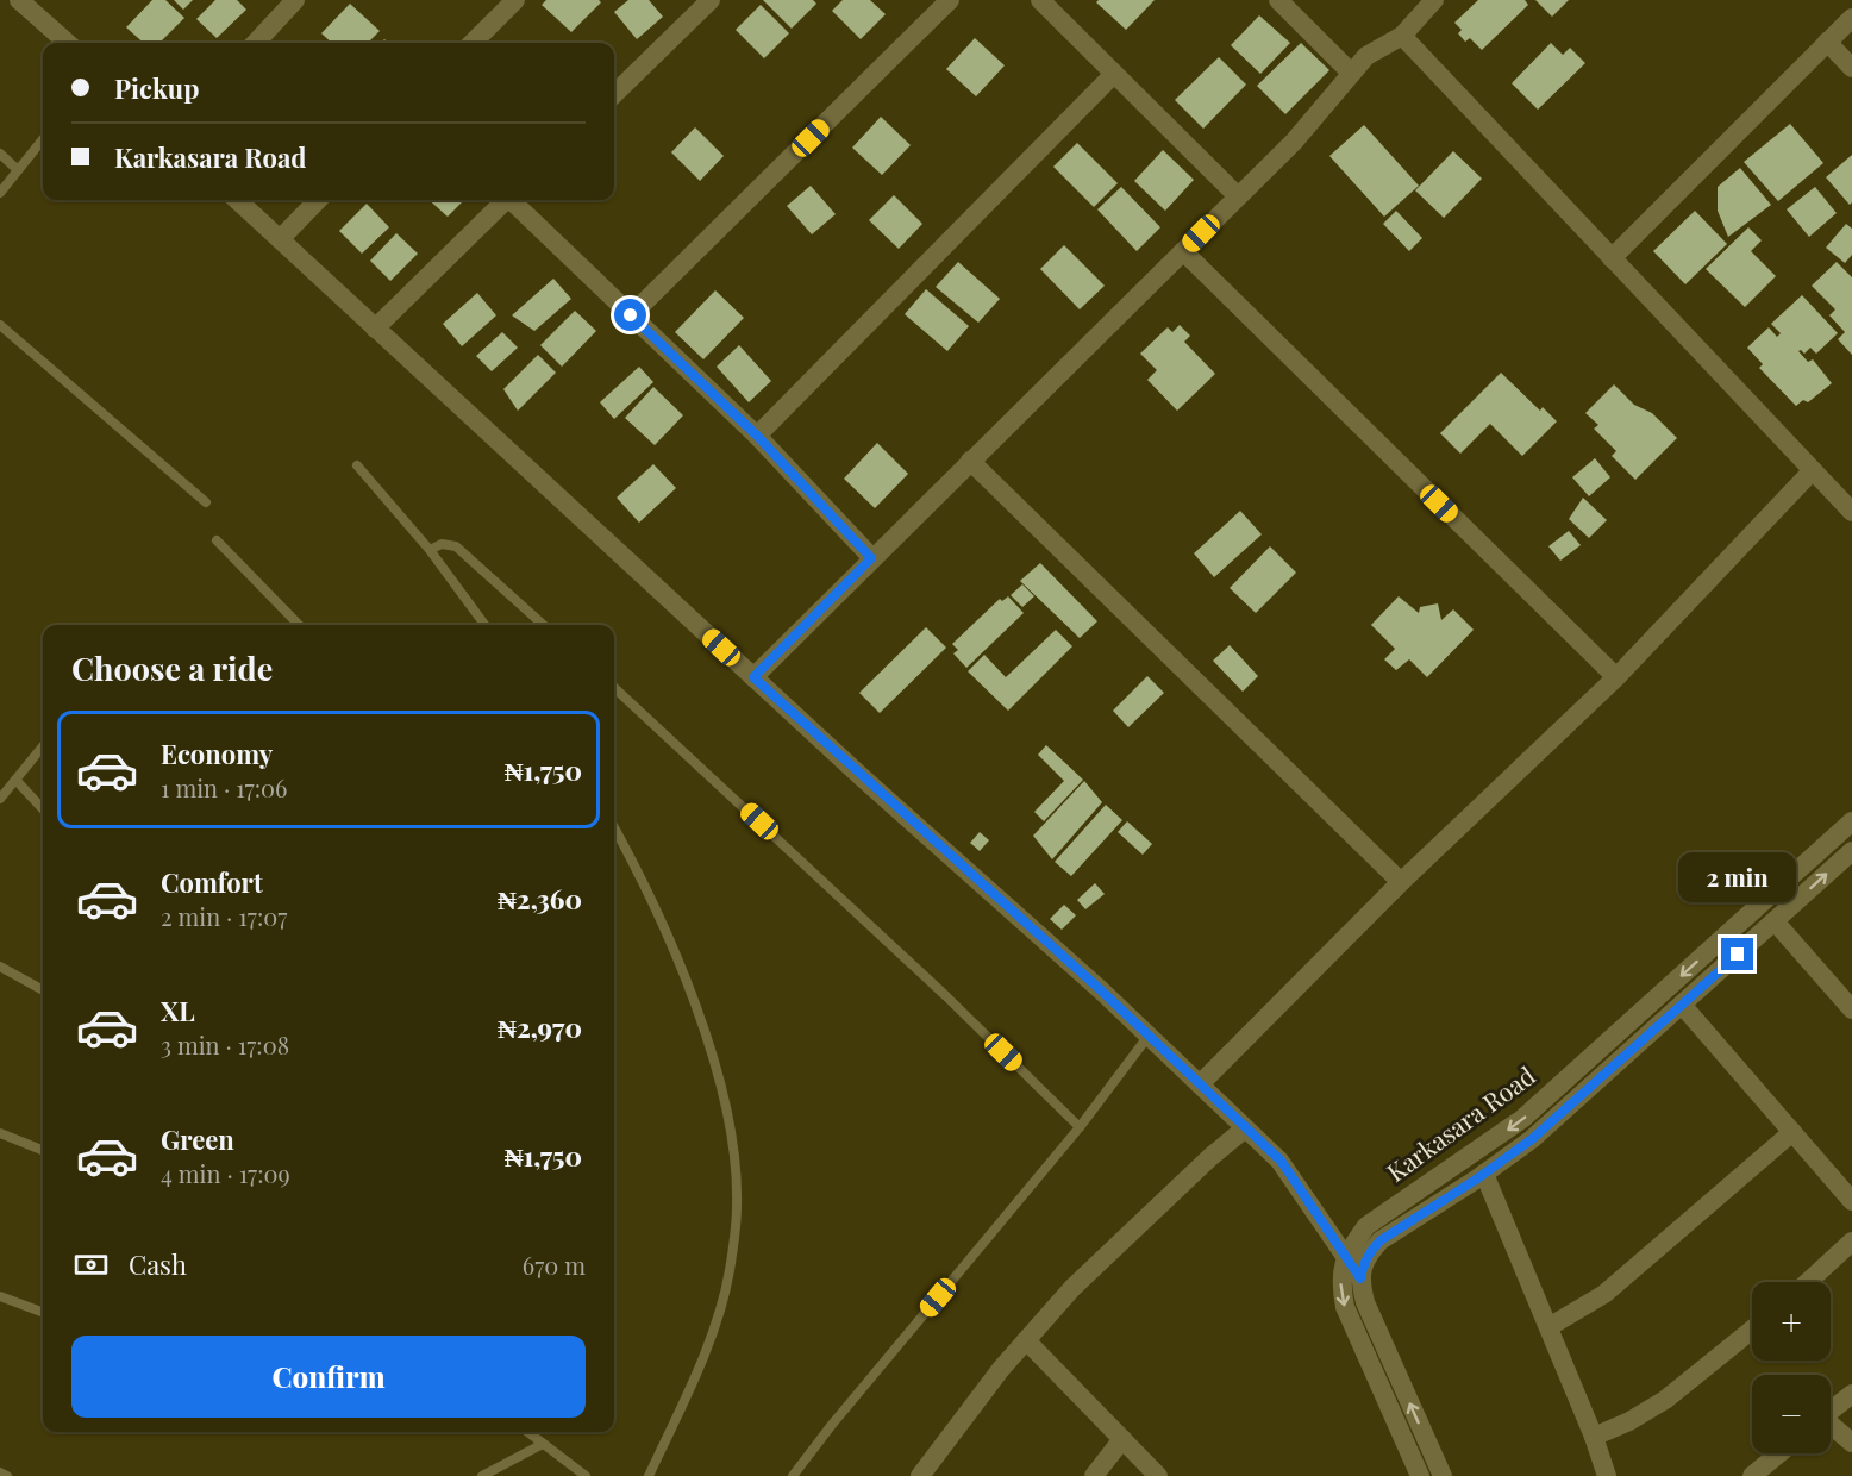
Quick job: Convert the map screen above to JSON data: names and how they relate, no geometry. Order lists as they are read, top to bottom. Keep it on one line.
{"streets":{"street":["Karkasara Road"]},"page":{"banner":["Pickup","Karkasara Road"],"heading":"Choose a ride","list":[{"name":"Economy","note":"1 min · 17:06","value":"₦1,750"},{"name":"Comfort","note":"2 min · 17:07","value":"₦2,360"},{"name":"XL","note":"3 min · 17:08","value":"₦2,970"},{"name":"Green","note":"4 min · 17:09","value":"₦1,750"}],"bubble":"2 min","pay":["Cash","670 m"],"map_buttons":["+","−"],"buttons":"Confirm"}}
